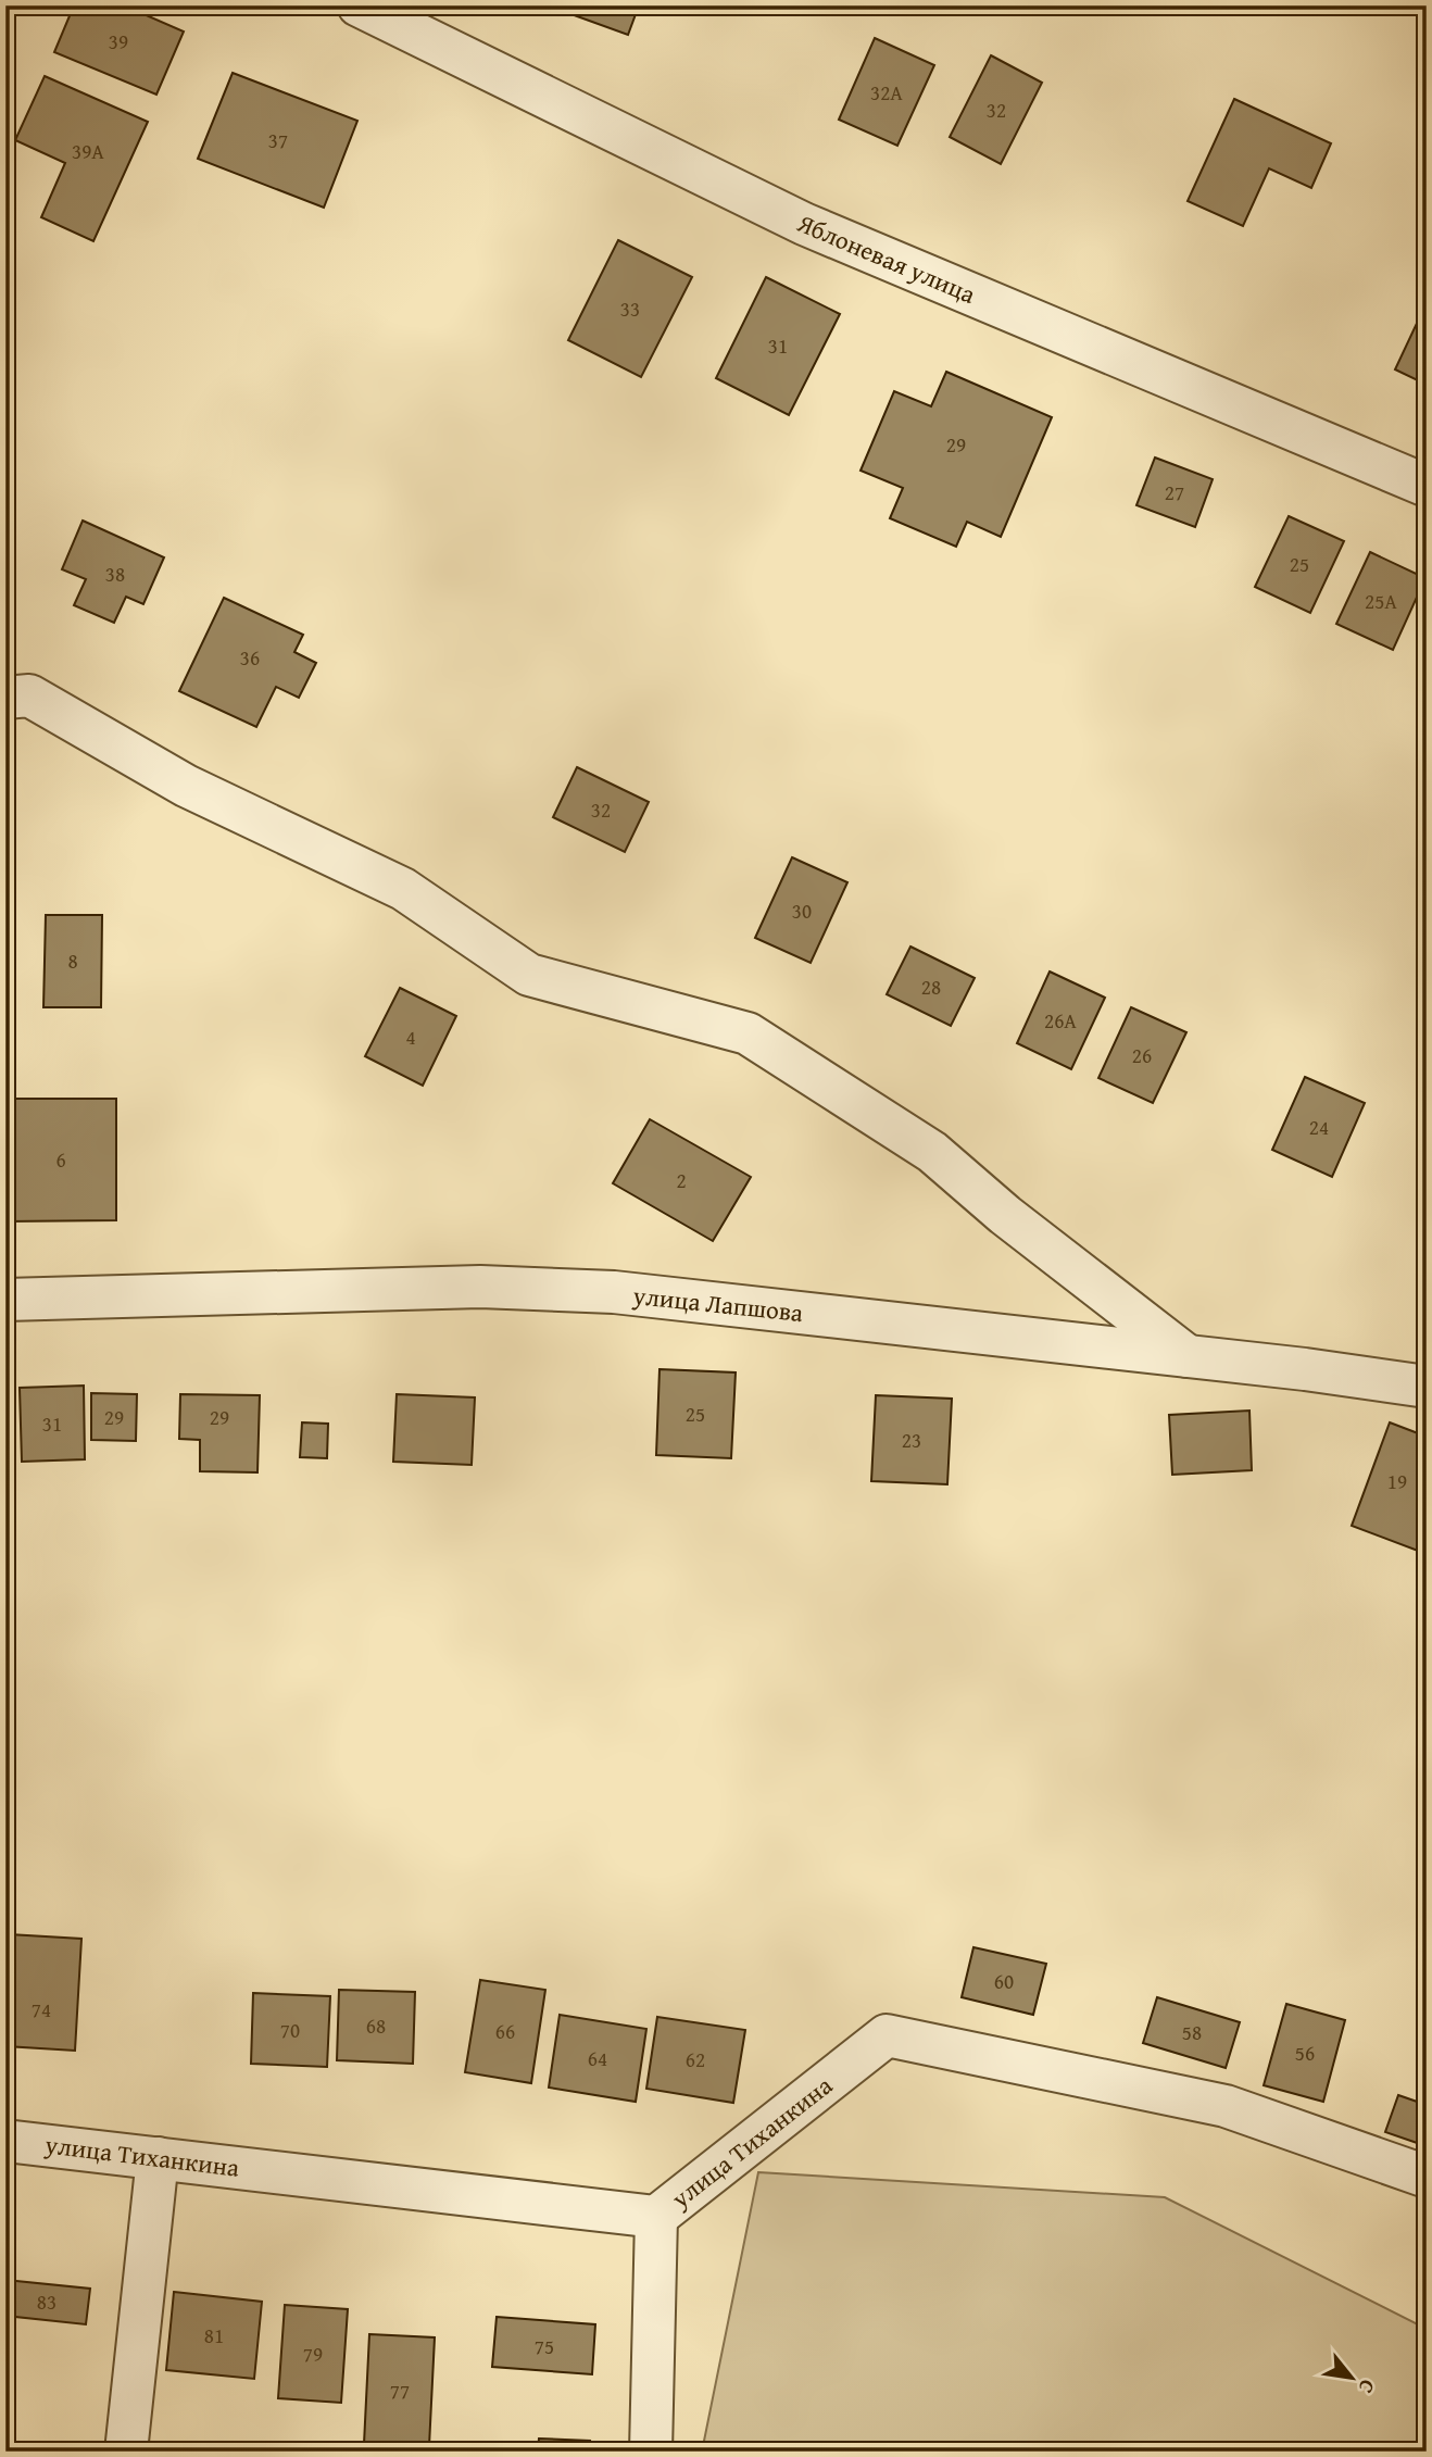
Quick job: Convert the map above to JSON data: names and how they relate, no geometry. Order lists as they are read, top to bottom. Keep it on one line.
{"streets":{"street":["Яблоневая улица","улица Лапшова","улица Тиханкина"]},"house_numbers":["39","32А","32","37","39А","33","31","29","27","25","38","25А","36","32","30","8","28","26А","4","26","24","6","2","25","29","29","31","23","19","60","74","68","70","66","58","56","64","62","83","81","75","79","77"],"north":"bottom right"}
